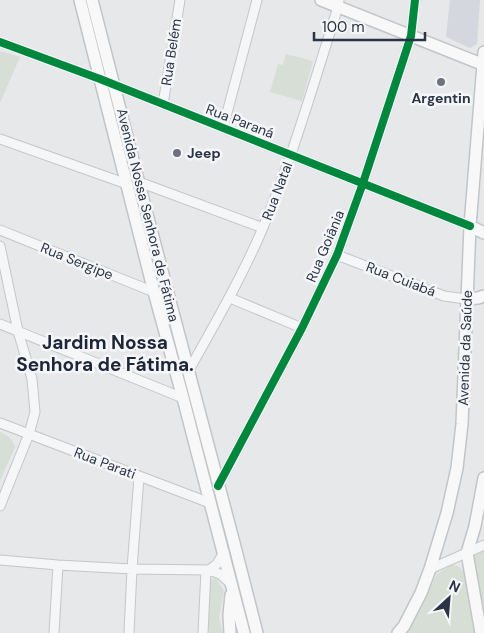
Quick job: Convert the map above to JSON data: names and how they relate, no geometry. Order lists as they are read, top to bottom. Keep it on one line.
{"streets":{"main road":["Avenida Nossa Senhora de Fátima","Avenida da Saúde"],"street":["Rua Belém","Rua Paraná","Rua Natal","Rua Goiânia","Rua Sergipe","Rua Cuiabá","Rua Parati"]},"crossings":[["Rua Belém","Rua Paraná"],["Rua Paraná","Rua Natal"],["Rua Paraná","Avenida Nossa Senhora de Fátima"],["Rua Paraná","Rua Goiânia"],["Rua Paraná","Avenida da Saúde"],["Rua Natal","Avenida Nossa Senhora de Fátima"],["Avenida Nossa Senhora de Fátima","Rua Goiânia"],["Avenida Nossa Senhora de Fátima","Rua Sergipe"],["Avenida Nossa Senhora de Fátima","Rua Parati"],["Rua Goiânia","Rua Cuiabá"],["Rua Cuiabá","Avenida da Saúde"]],"districts":["Jardim Nossa Senhora de Fátima."],"places":["Argentin","Jeep"],"scale_bar":"100 m","north":"top right"}
